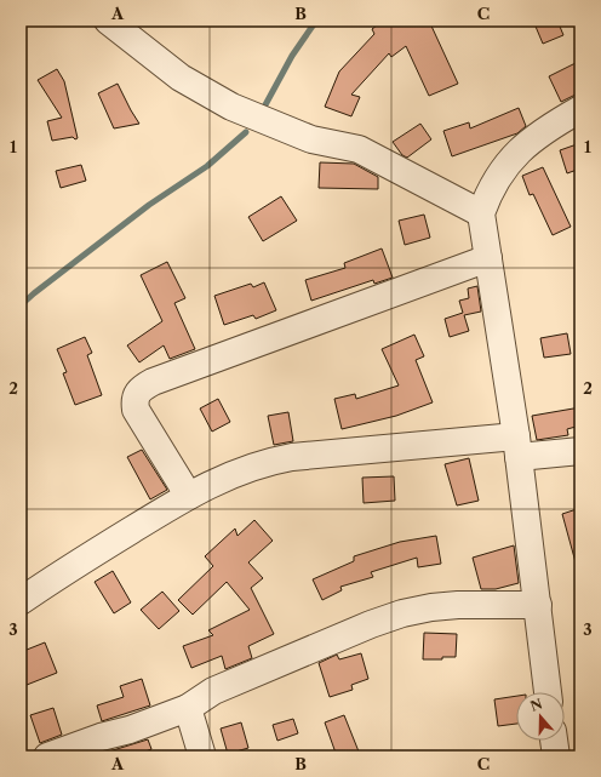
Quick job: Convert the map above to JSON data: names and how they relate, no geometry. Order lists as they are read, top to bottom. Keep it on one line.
{"north":"top","grid":{"columns":["A","B","C"],"rows":["1","2","3"]}}
